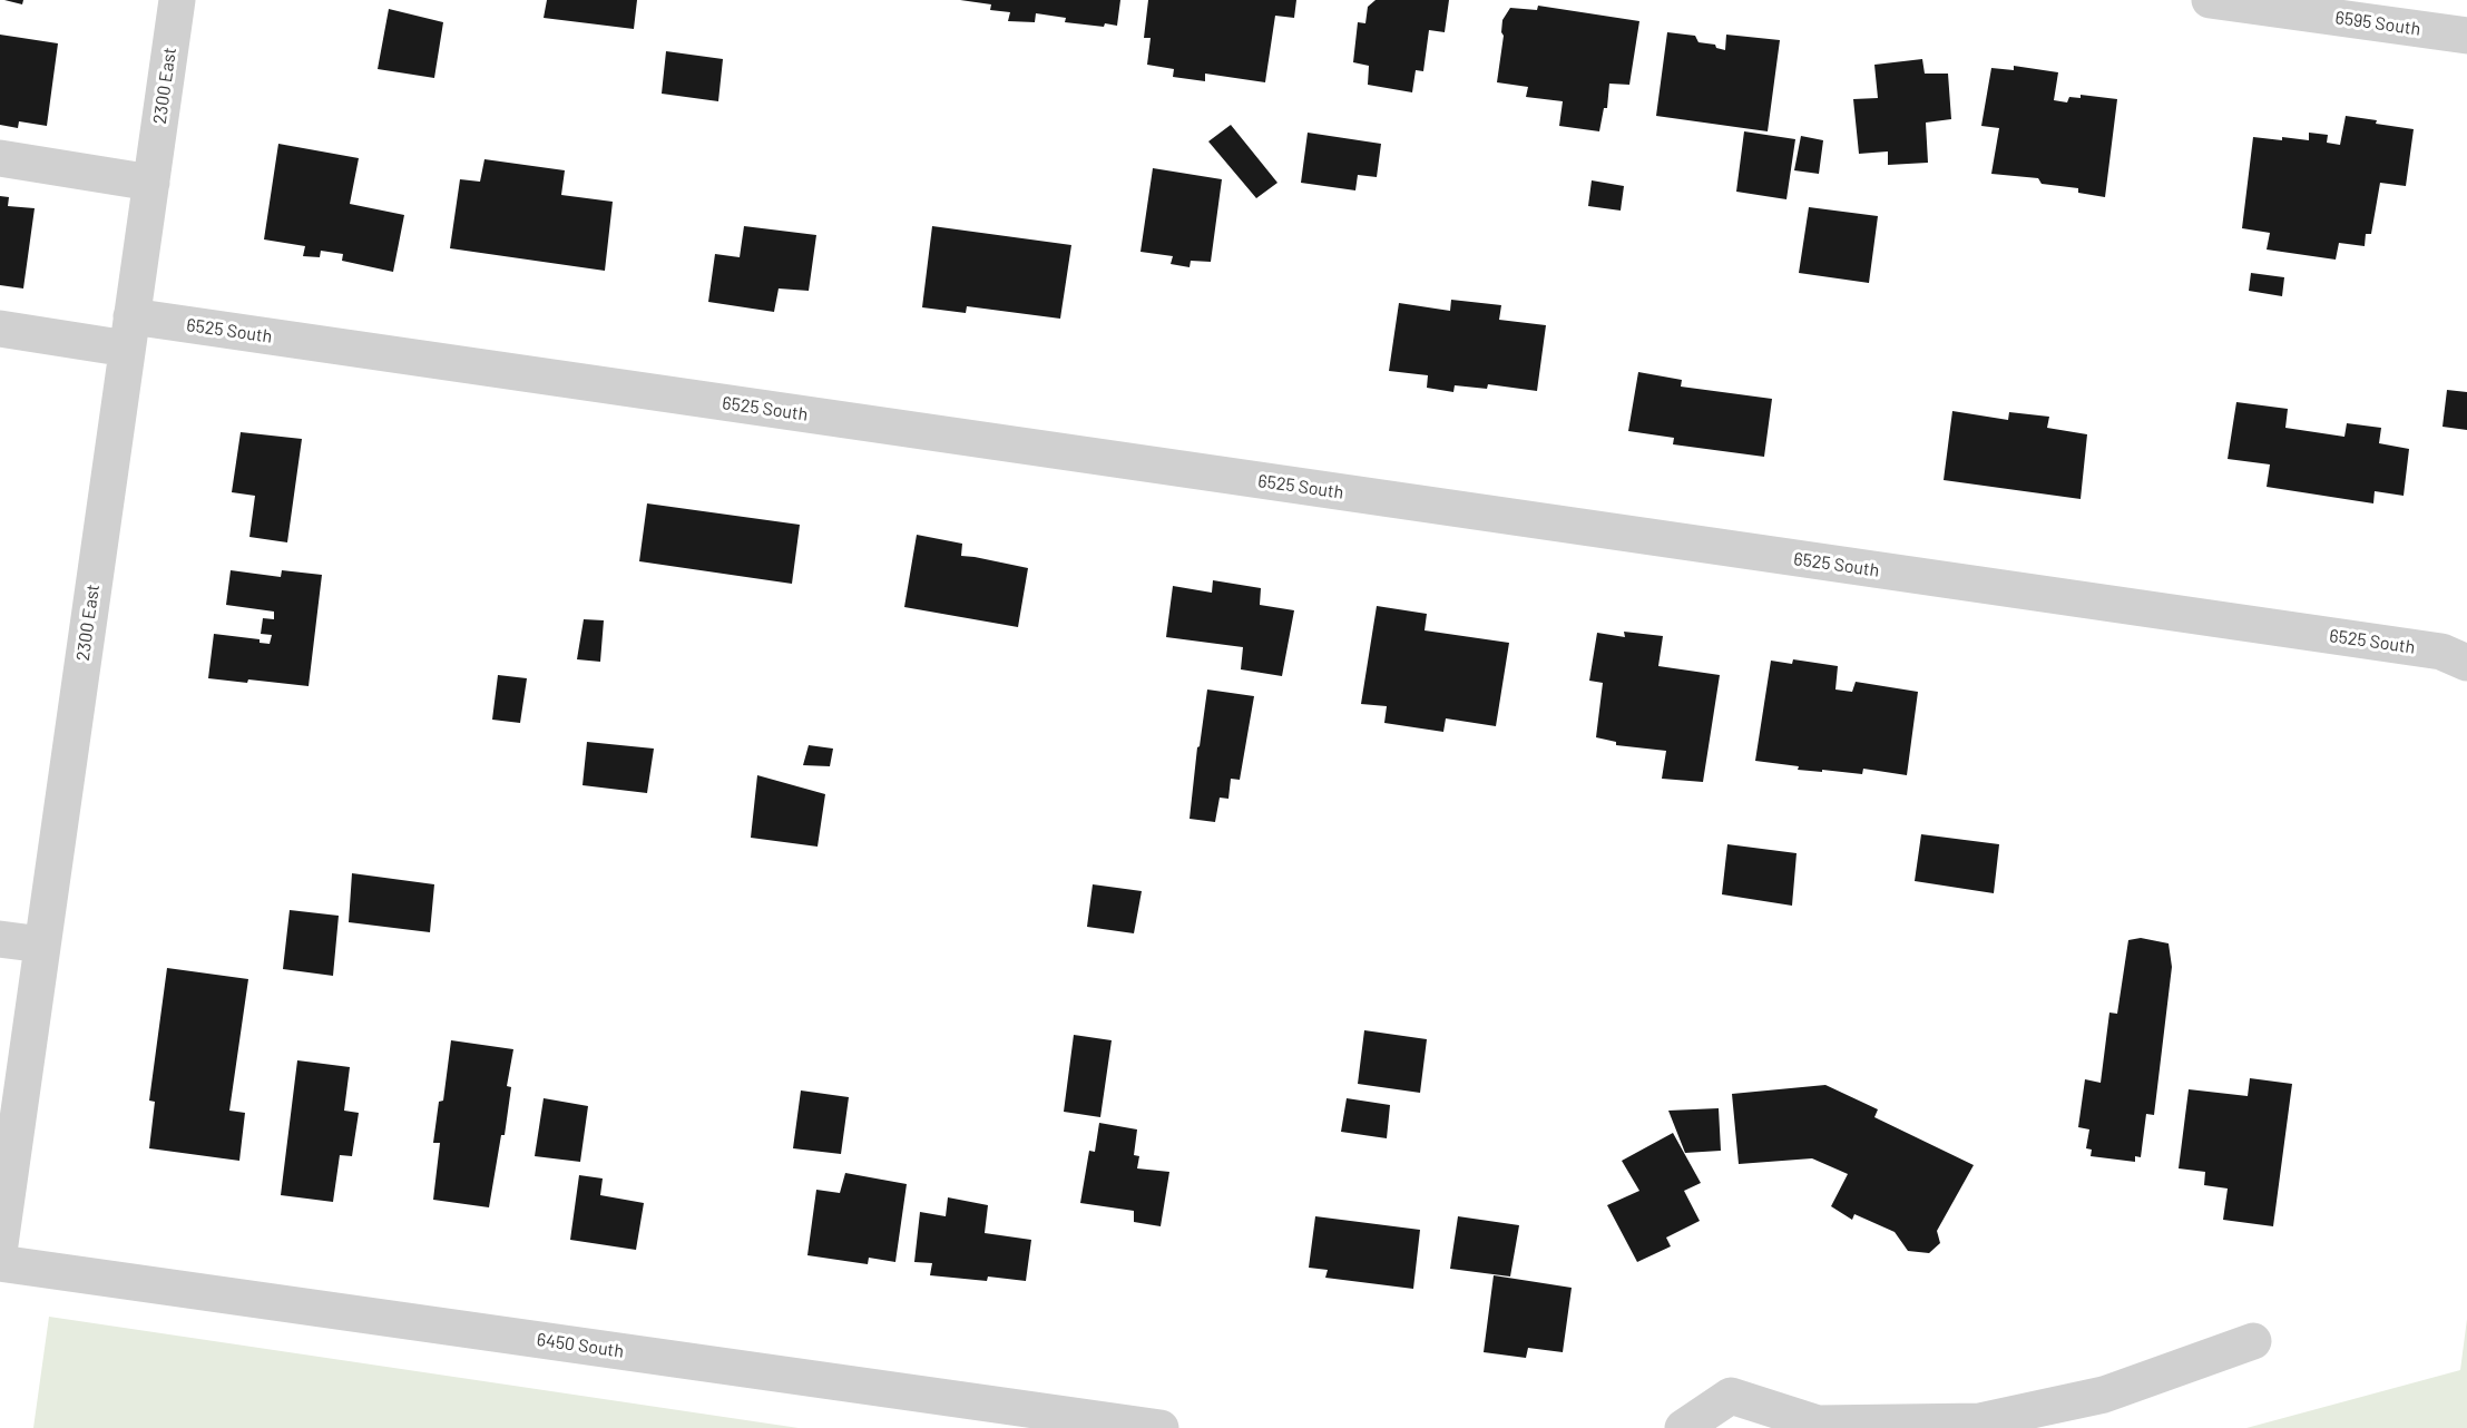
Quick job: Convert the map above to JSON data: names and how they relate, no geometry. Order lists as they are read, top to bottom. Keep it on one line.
{"streets":{"street":["6595 South","2300 East","6525 South","6450 South"]},"crossings":[["2300 East","6525 South"]]}
